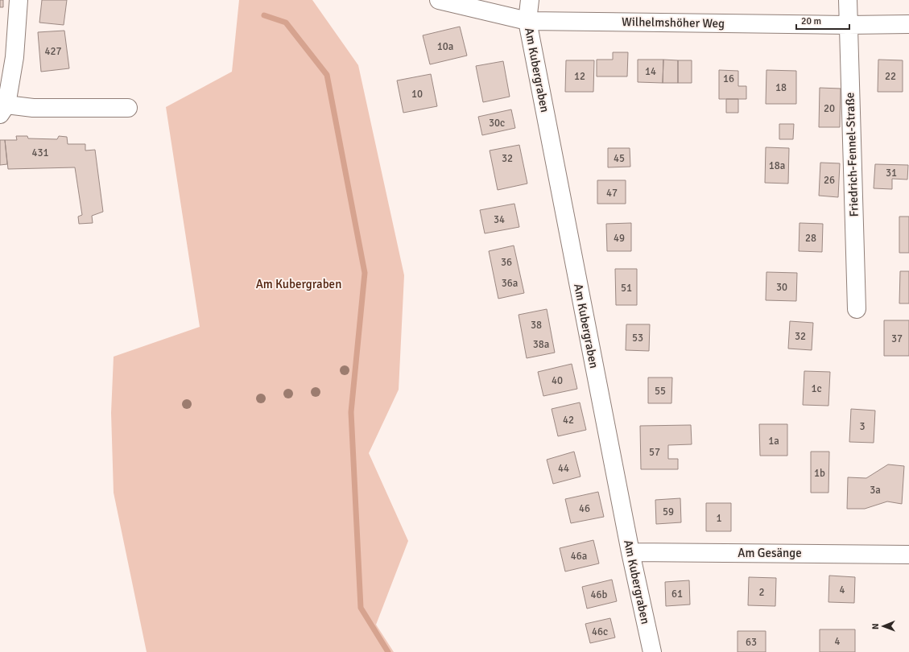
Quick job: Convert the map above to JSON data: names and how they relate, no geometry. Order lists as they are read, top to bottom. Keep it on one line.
{"streets":{"street":["Wilhelmshöher Weg","Am Kubergraben","Friedrich-Fennel-Straße","Am Gesänge"]},"crossings":[["Wilhelmshöher Weg","Am Kubergraben"],["Wilhelmshöher Weg","Friedrich-Fennel-Straße"],["Am Kubergraben","Am Gesänge"]],"parks":["Am Kubergraben"],"house_numbers":["10a","427","14","12","22","16","18","10","20","30c","431","32","45","18a","31","26","47","34","49","28","36","36a","30","51","38","32","53","37","38a","40","1c","55","42","3","1a","57","44","1b","3a","46","59","1","46a","4","2","61","46b","46c","4","63"],"scale_bar":"20 m","north":"left"}
